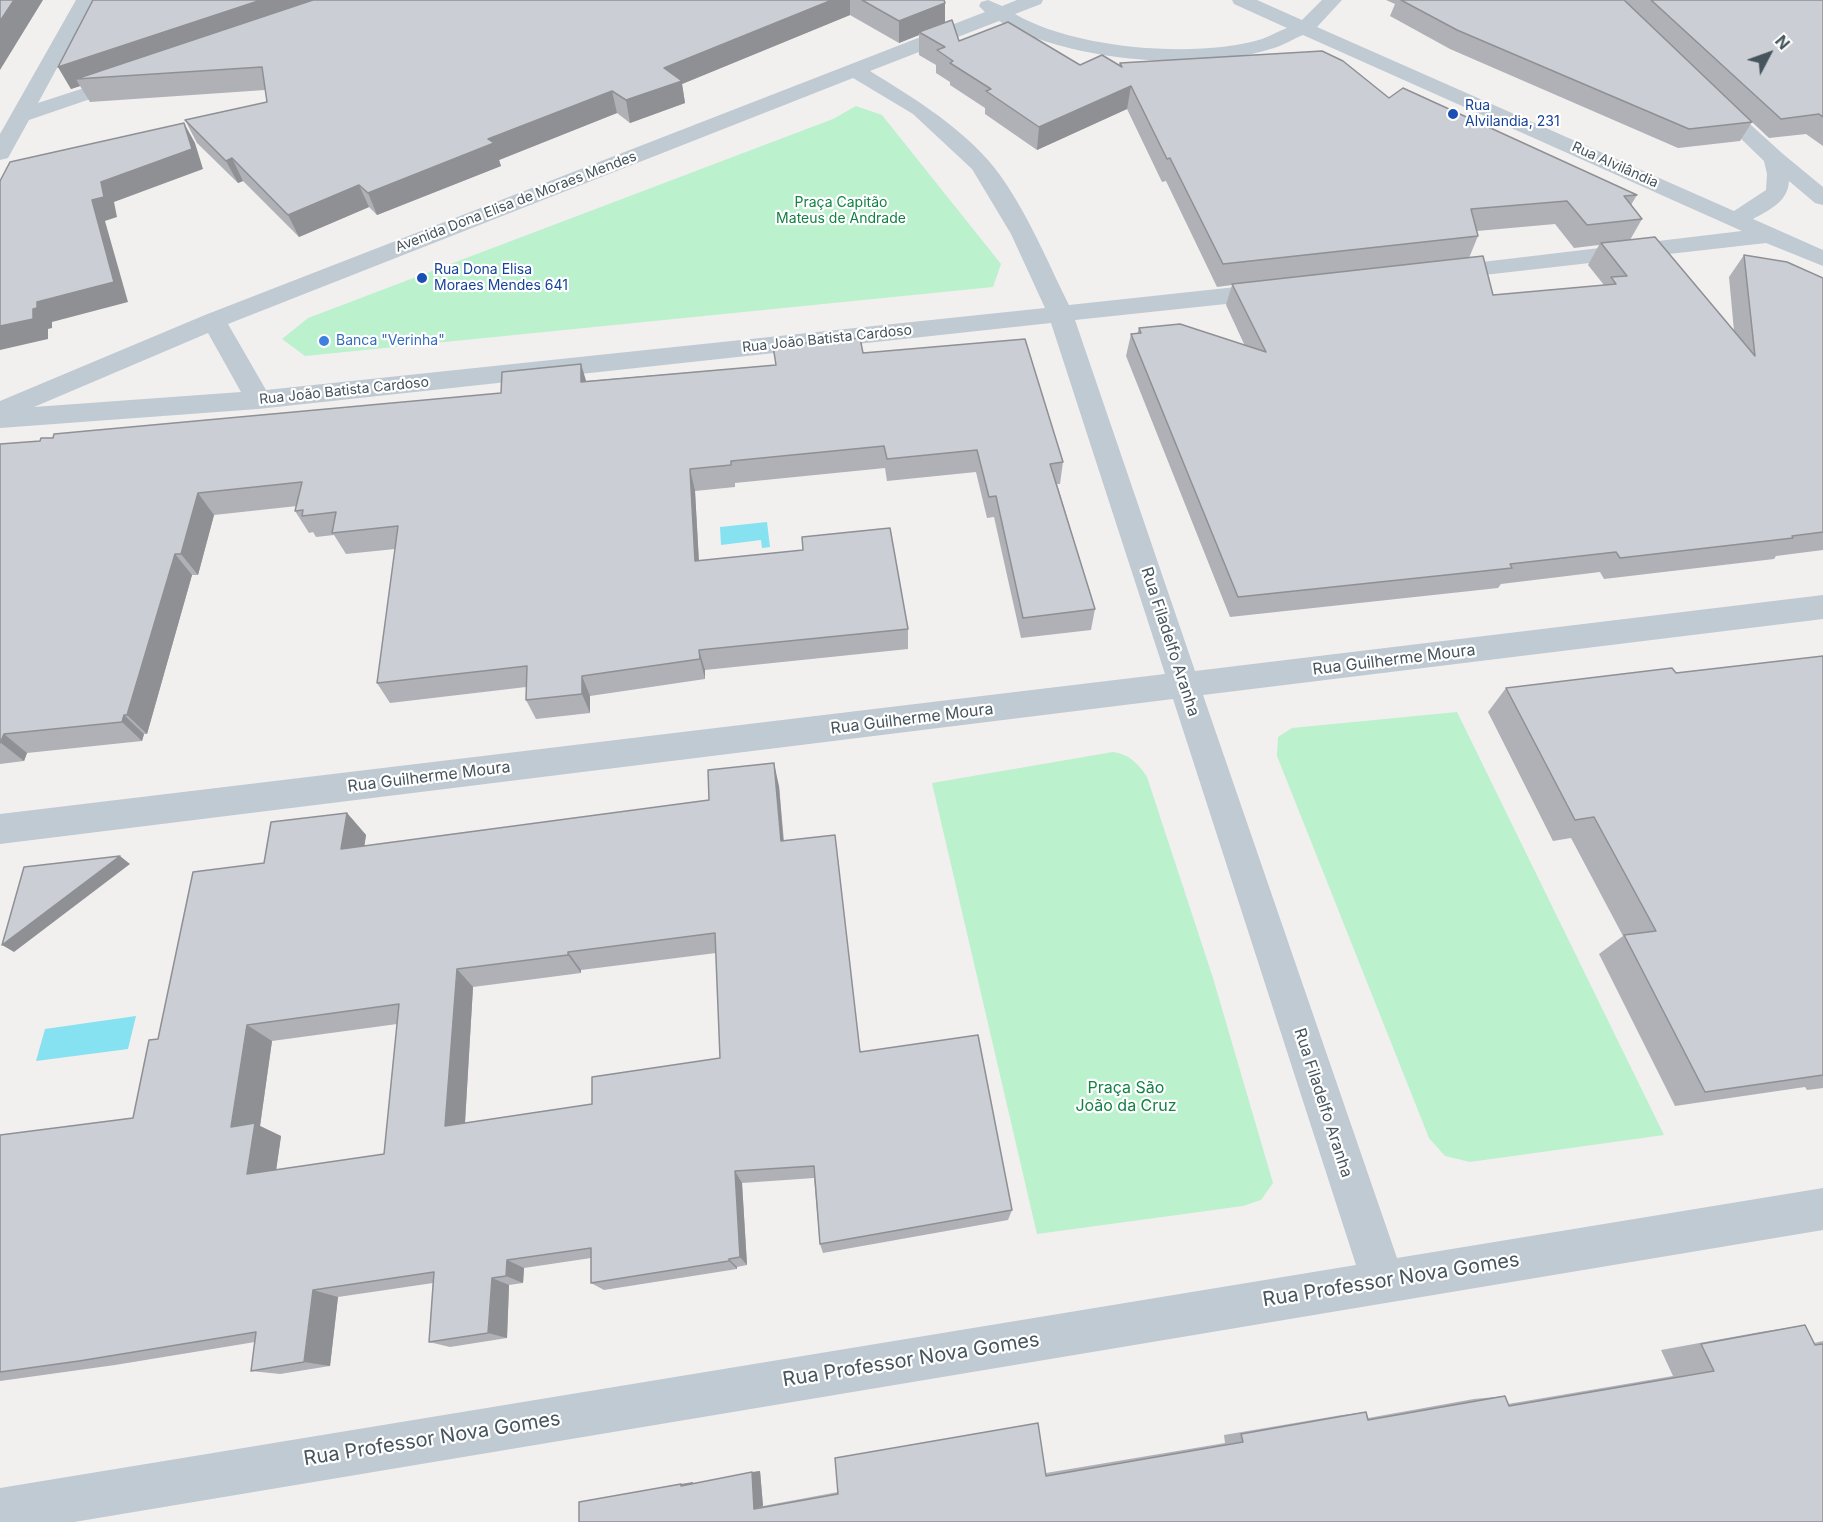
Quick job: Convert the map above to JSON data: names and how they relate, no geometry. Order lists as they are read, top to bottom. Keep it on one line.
{"streets":{"street":["Rua Alvilândia","Avenida Dona Elisa de Moraes Mendes","Rua João Batista Cardoso","Rua Filadelfo Aranha","Rua Guilherme Moura","Rua Professor Nova Gomes"]},"crossings":[["Avenida Dona Elisa de Moraes Mendes","Rua Filadelfo Aranha"],["Rua João Batista Cardoso","Rua Filadelfo Aranha"],["Rua Filadelfo Aranha","Rua Guilherme Moura"],["Rua Filadelfo Aranha","Rua Professor Nova Gomes"]],"parks":["Praça Capitão Mateus de Andrade","Praça São João da Cruz"],"places":["Rua Alvilandia, 231","Rua Dona Elisa Moraes Mendes 641","Banca \"Verinha\""],"north":"top right"}
